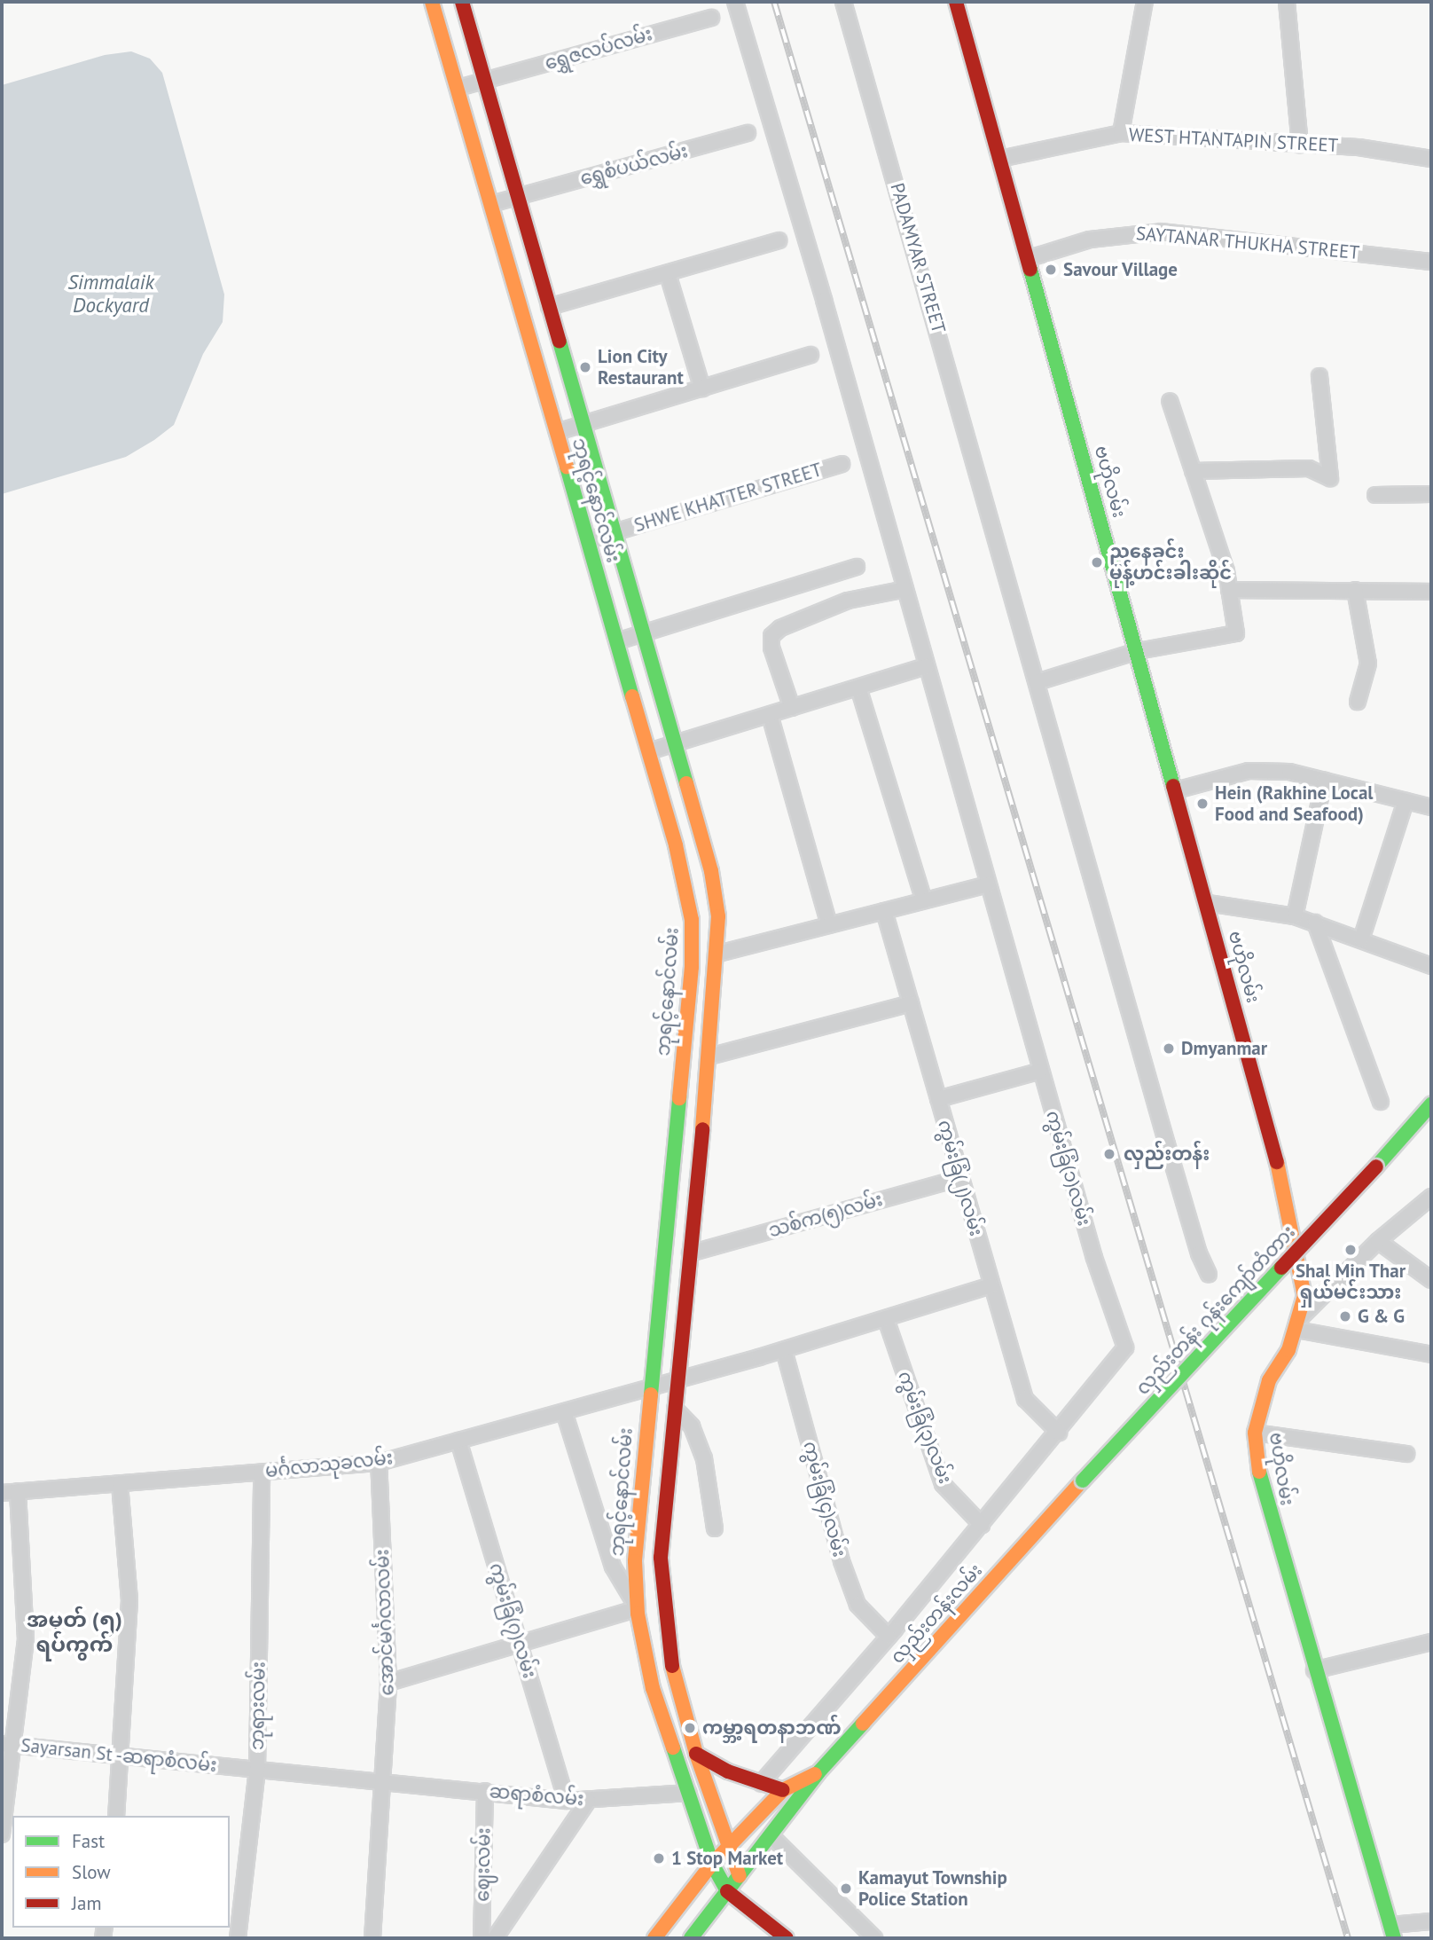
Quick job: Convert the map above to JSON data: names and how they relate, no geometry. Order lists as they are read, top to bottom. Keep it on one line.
{"streets":{"main road":["ဗဟိုလမ်း","ဘုရင့်နောင်လမ်း","လှည်းတန်း ဂုန်းကျော်တံတား","လှည်းတန်းလမ်း"],"street":["ရွှေဇလပ်လမ်း","WEST HTANTAPIN STREET","ရွှေစံပယ်လမ်း","SAYTANAR THUKHA STREET","PADAMYAR STREET","SHWE KHATTER STREET","ကွမ်းခြံ(၁)လမ်း","ကွမ်းခြံ(၂)လမ်း","သစ်က(၅)လမ်း","ကွမ်းခြံ(၃)လမ်း","မင်္ဂလာသုခလမ်း","ကွမ်းခြံ(၄)လမ်း","ကွမ်းခြံ(၇)လမ်း","အောင်မင်္ဂလာလမ်း","ဘုရားလမ်း","Sayarsan St -ဆရာစံလမ်း","ဆရာစံလမ်း","ဈေးလမ်း"]},"crossings":[["ရွှေဇလပ်လမ်း","ဘုရင့်နောင်လမ်း"],["WEST HTANTAPIN STREET","ဗဟိုလမ်း"],["ရွှေစံပယ်လမ်း","ဘုရင့်နောင်လမ်း"],["SAYTANAR THUKHA STREET","ဗဟိုလမ်း"],["SHWE KHATTER STREET","ဘုရင့်နောင်လမ်း"],["ဘုရင့်နောင်လမ်း","သစ်က(၅)လမ်း"],["ဘုရင့်နောင်လမ်း","မင်္ဂလာသုခလမ်း"],["ဘုရင့်နောင်လမ်း","လှည်းတန်းလမ်း"],["ဘုရင့်နောင်လမ်း","ဆရာစံလမ်း"],["ကွမ်းခြံ(၁)လမ်း","ကွမ်းခြံ(၂)လမ်း"],["ကွမ်းခြံ(၂)လမ်း","သစ်က(၅)လမ်း"],["ကွမ်းခြံ(၂)လမ်း","မင်္ဂလာသုခလမ်း"],["လှည်းတန်း ဂုန်းကျော်တံတား","လှည်းတန်းလမ်း"],["ကွမ်းခြံ(၃)လမ်း","မင်္ဂလာသုခလမ်း"],["မင်္ဂလာသုခလမ်း","ကွမ်းခြံ(၄)လမ်း"],["မင်္ဂလာသုခလမ်း","ကွမ်းခြံ(၇)လမ်း"],["မင်္ဂလာသုခလမ်း","အောင်မင်္ဂလာလမ်း"],["မင်္ဂလာသုခလမ်း","ဘုရားလမ်း"],["ကွမ်းခြံ(၇)လမ်း","ဆရာစံလမ်း"],["အောင်မင်္ဂလာလမ်း","Sayarsan St -ဆရာစံလမ်း"],["အောင်မင်္ဂလာလမ်း","ဆရာစံလမ်း"],["ဘုရားလမ်း","Sayarsan St -ဆရာစံလမ်း"],["Sayarsan St -ဆရာစံလမ်း","ဆရာစံလမ်း"],["ဆရာစံလမ်း","ဈေးလမ်း"]],"districts":["အမှတ် (၅) ရပ်ကွက်"],"water":["Simmalaik Dockyard"],"places":["Savour Village","Lion City Restaurant","ညနေခင်း မုန့်ဟင်းခါးဆိုင်","Hein (Rakhine Local Food and Seafood)","Dmyanmar","လှည်းတန်း","Shal Min Thar ရှယ်မင်းသား","G & G","ကမ္ဘာ့ရတနာဘဏ်","1 Stop Market","Kamayut Township Police Station"],"legend":["Fast","Slow","Jam"]}
